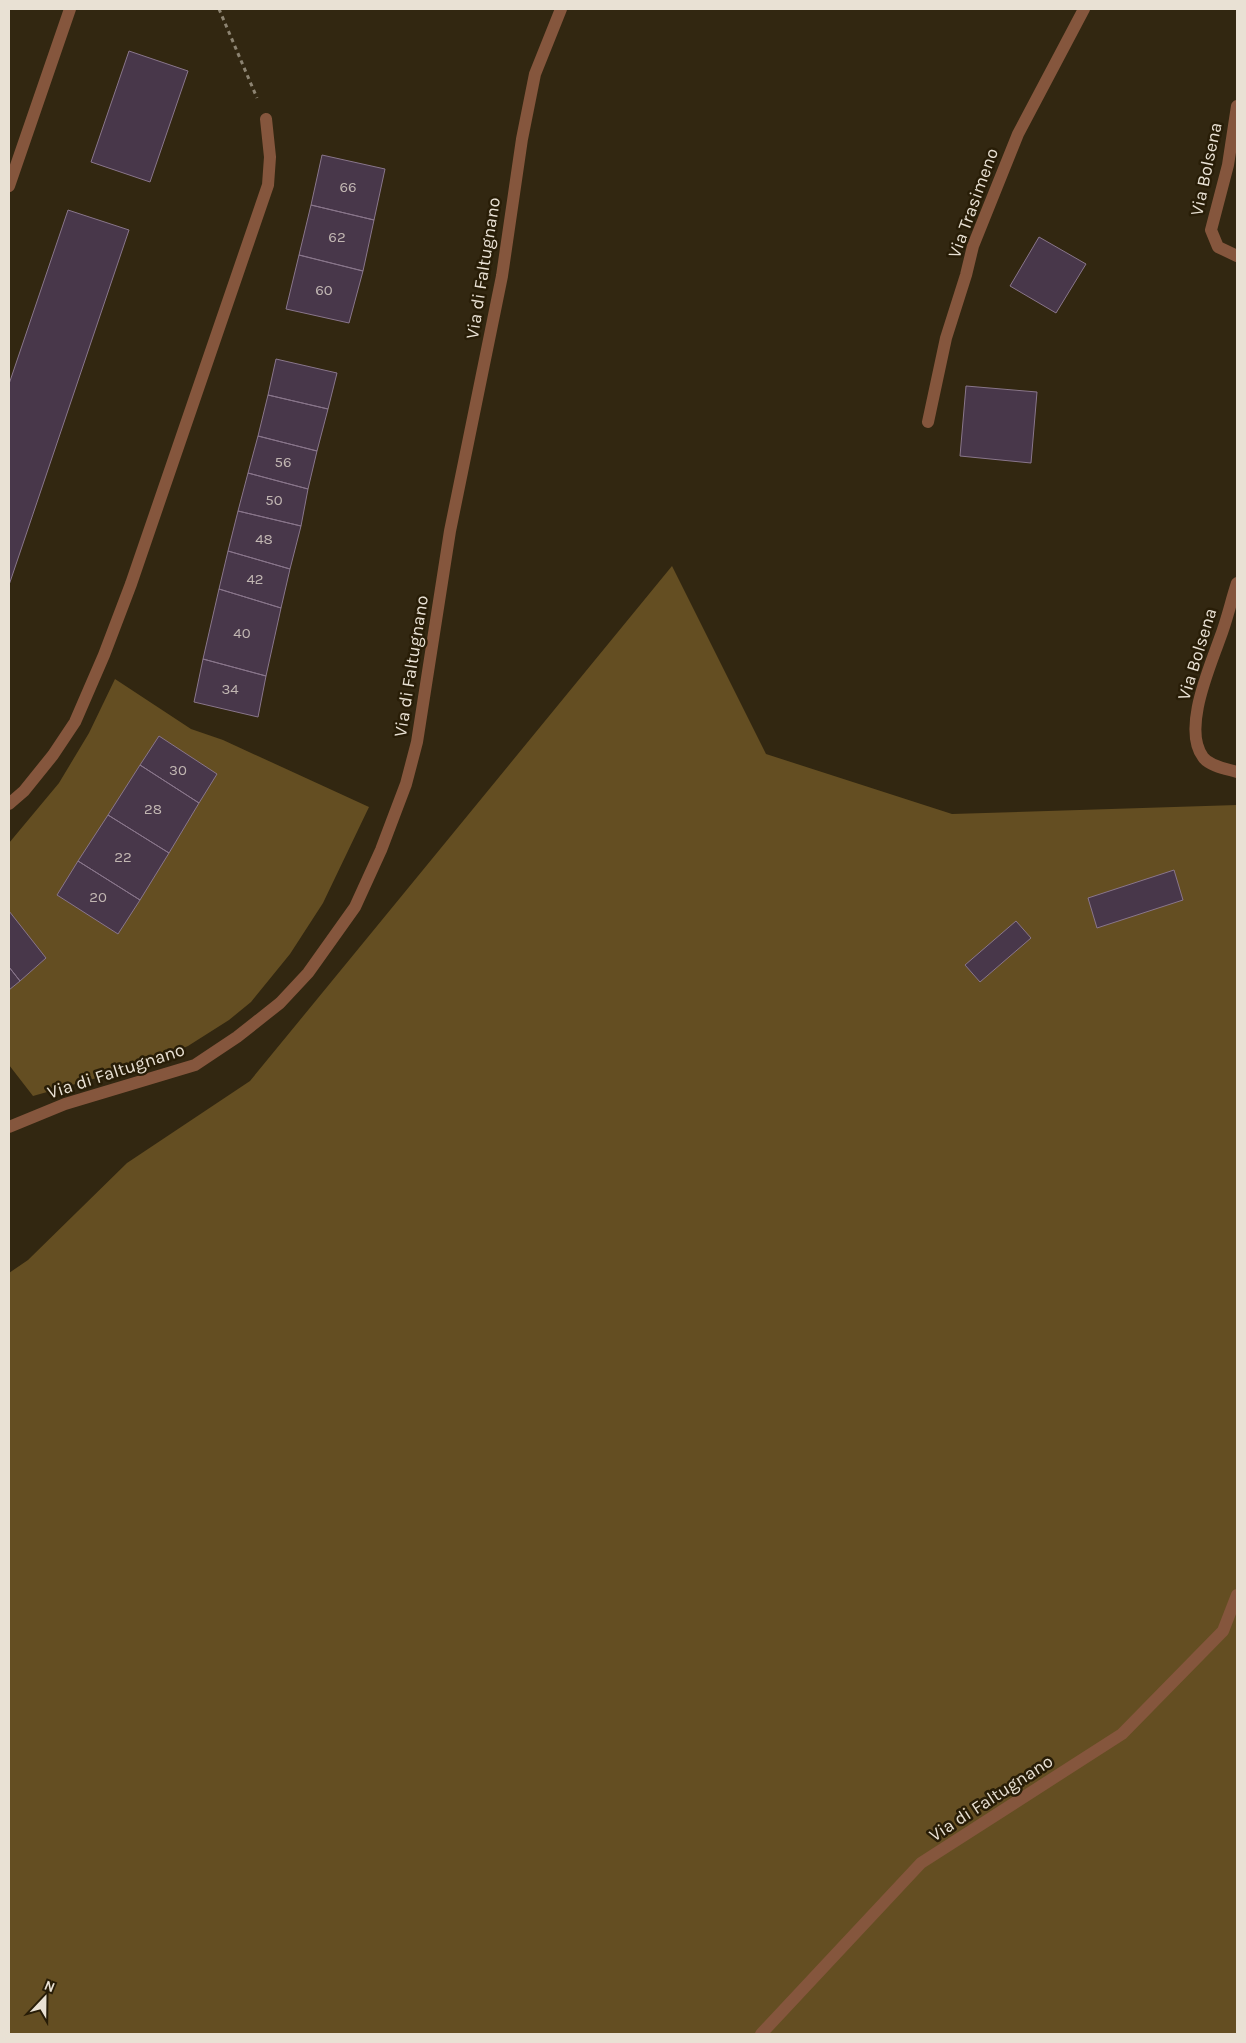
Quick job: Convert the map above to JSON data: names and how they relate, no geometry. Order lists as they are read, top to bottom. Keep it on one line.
{"streets":{"street":["Via Bolsena","Via Trasimeno","Via di Faltugnano"]},"house_numbers":["66","62","60","56","50","48","42","40","34","30","28","22","20"],"north":"top"}
